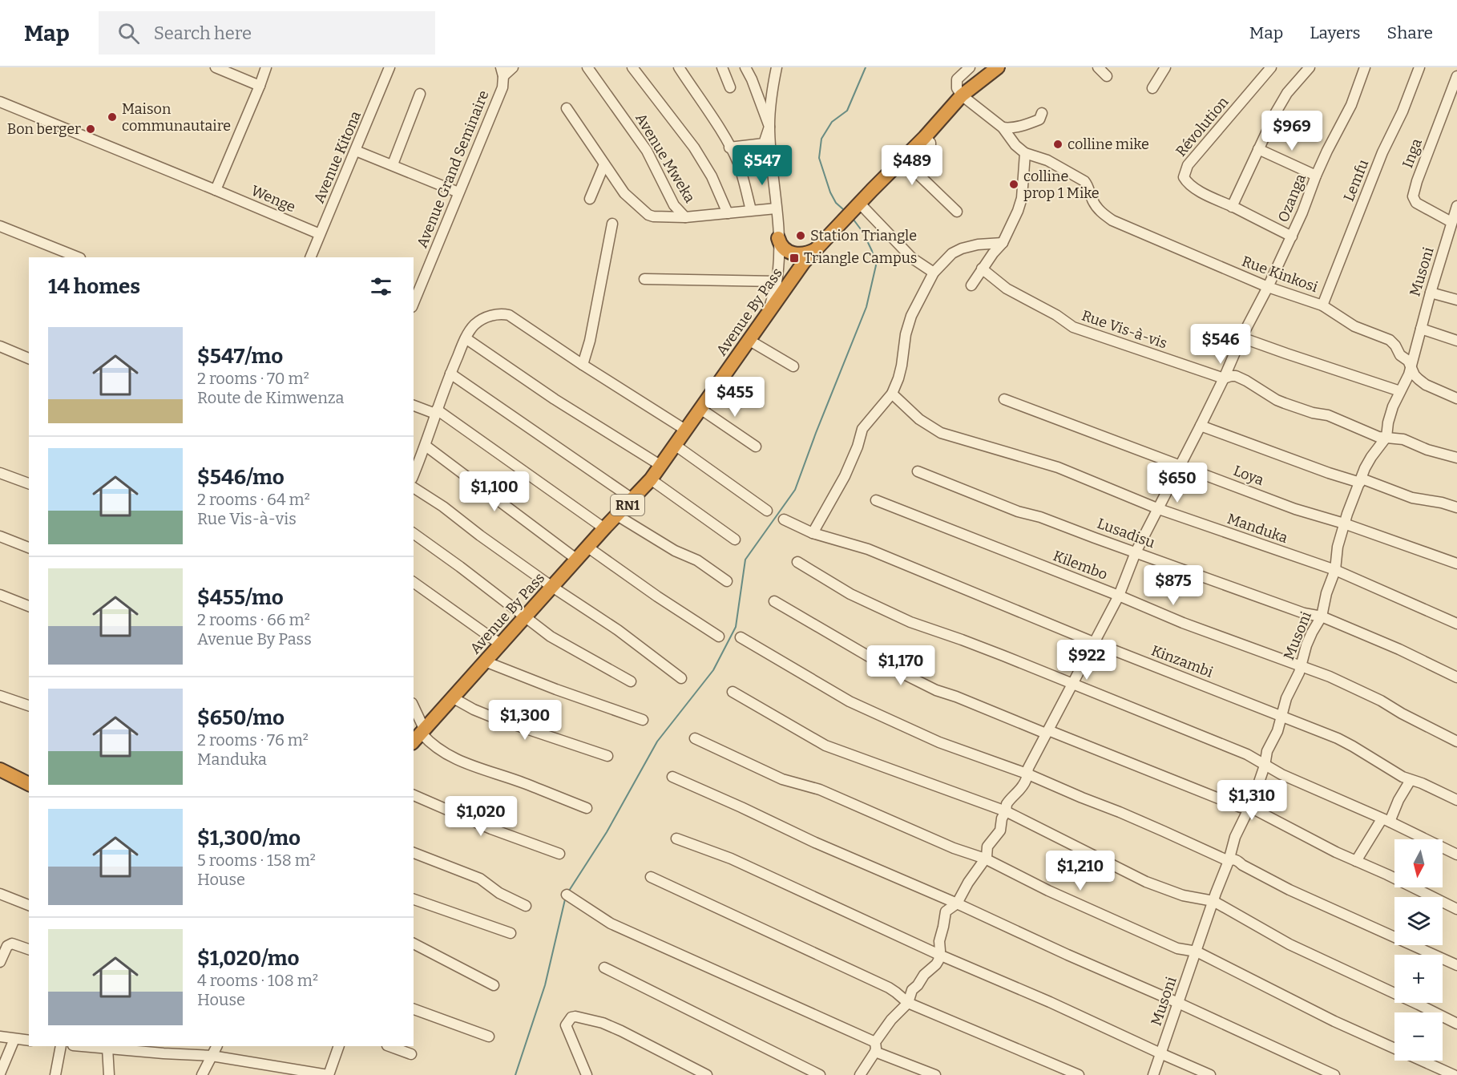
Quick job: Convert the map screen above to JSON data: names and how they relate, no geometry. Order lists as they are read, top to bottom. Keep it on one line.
{"streets":{"highway":["Avenue By Pass","RN1"],"street":["Révolution","Inga","Avenue Kitona","Avenue Mweka","Avenue Grand Seminaire","Lemfu","Ozanga","Wenge","Musoni","Rue Kinkosi","Rue Vis-à-vis","Loya","Manduka","Lusadisu","Kilembo","Kinzambi"]},"crossings":[["Révolution","Ozanga"],["Inga","Musoni"],["Avenue Kitona","Wenge"],["Lemfu","Rue Kinkosi"],["Ozanga","Rue Kinkosi"],["Ozanga","Rue Vis-à-vis"],["Ozanga","Loya"],["Ozanga","Manduka"],["Ozanga","Lusadisu"],["Ozanga","Kilembo"],["Ozanga","Kinzambi"],["Musoni","Rue Kinkosi"],["Musoni","Rue Vis-à-vis"],["Musoni","Loya"],["Musoni","Manduka"],["Musoni","Lusadisu"],["Musoni","Kilembo"],["Musoni","Kinzambi"]],"places":{"other":["Maison communautaire","Bon berger","colline mike","colline prop 1 Mike","Station Triangle"],"transit":["Triangle Campus"]},"north":"bottom","page":{"header":"Map","search":"Search here","nav":["Map","Layers","Share"],"price":["$969","$547","$489","$546","$455","$650","$1,100","$875","$922","$1,170","$1,300","$1,310","$1,020","$1,210"],"heading":"14 homes","list":[{"name":"$547/mo","note":"2 rooms · 70 m² · Route de Kimwenza"},{"name":"$546/mo","note":"2 rooms · 64 m² · Rue Vis-à-vis"},{"name":"$455/mo","note":"2 rooms · 66 m² · Avenue By Pass"},{"name":"$650/mo","note":"2 rooms · 76 m² · Manduka"},{"name":"$1,300/mo","note":"5 rooms · 158 m² · House"},{"name":"$1,020/mo","note":"4 rooms · 108 m² · House"}],"map_buttons":["+","−"]}}
